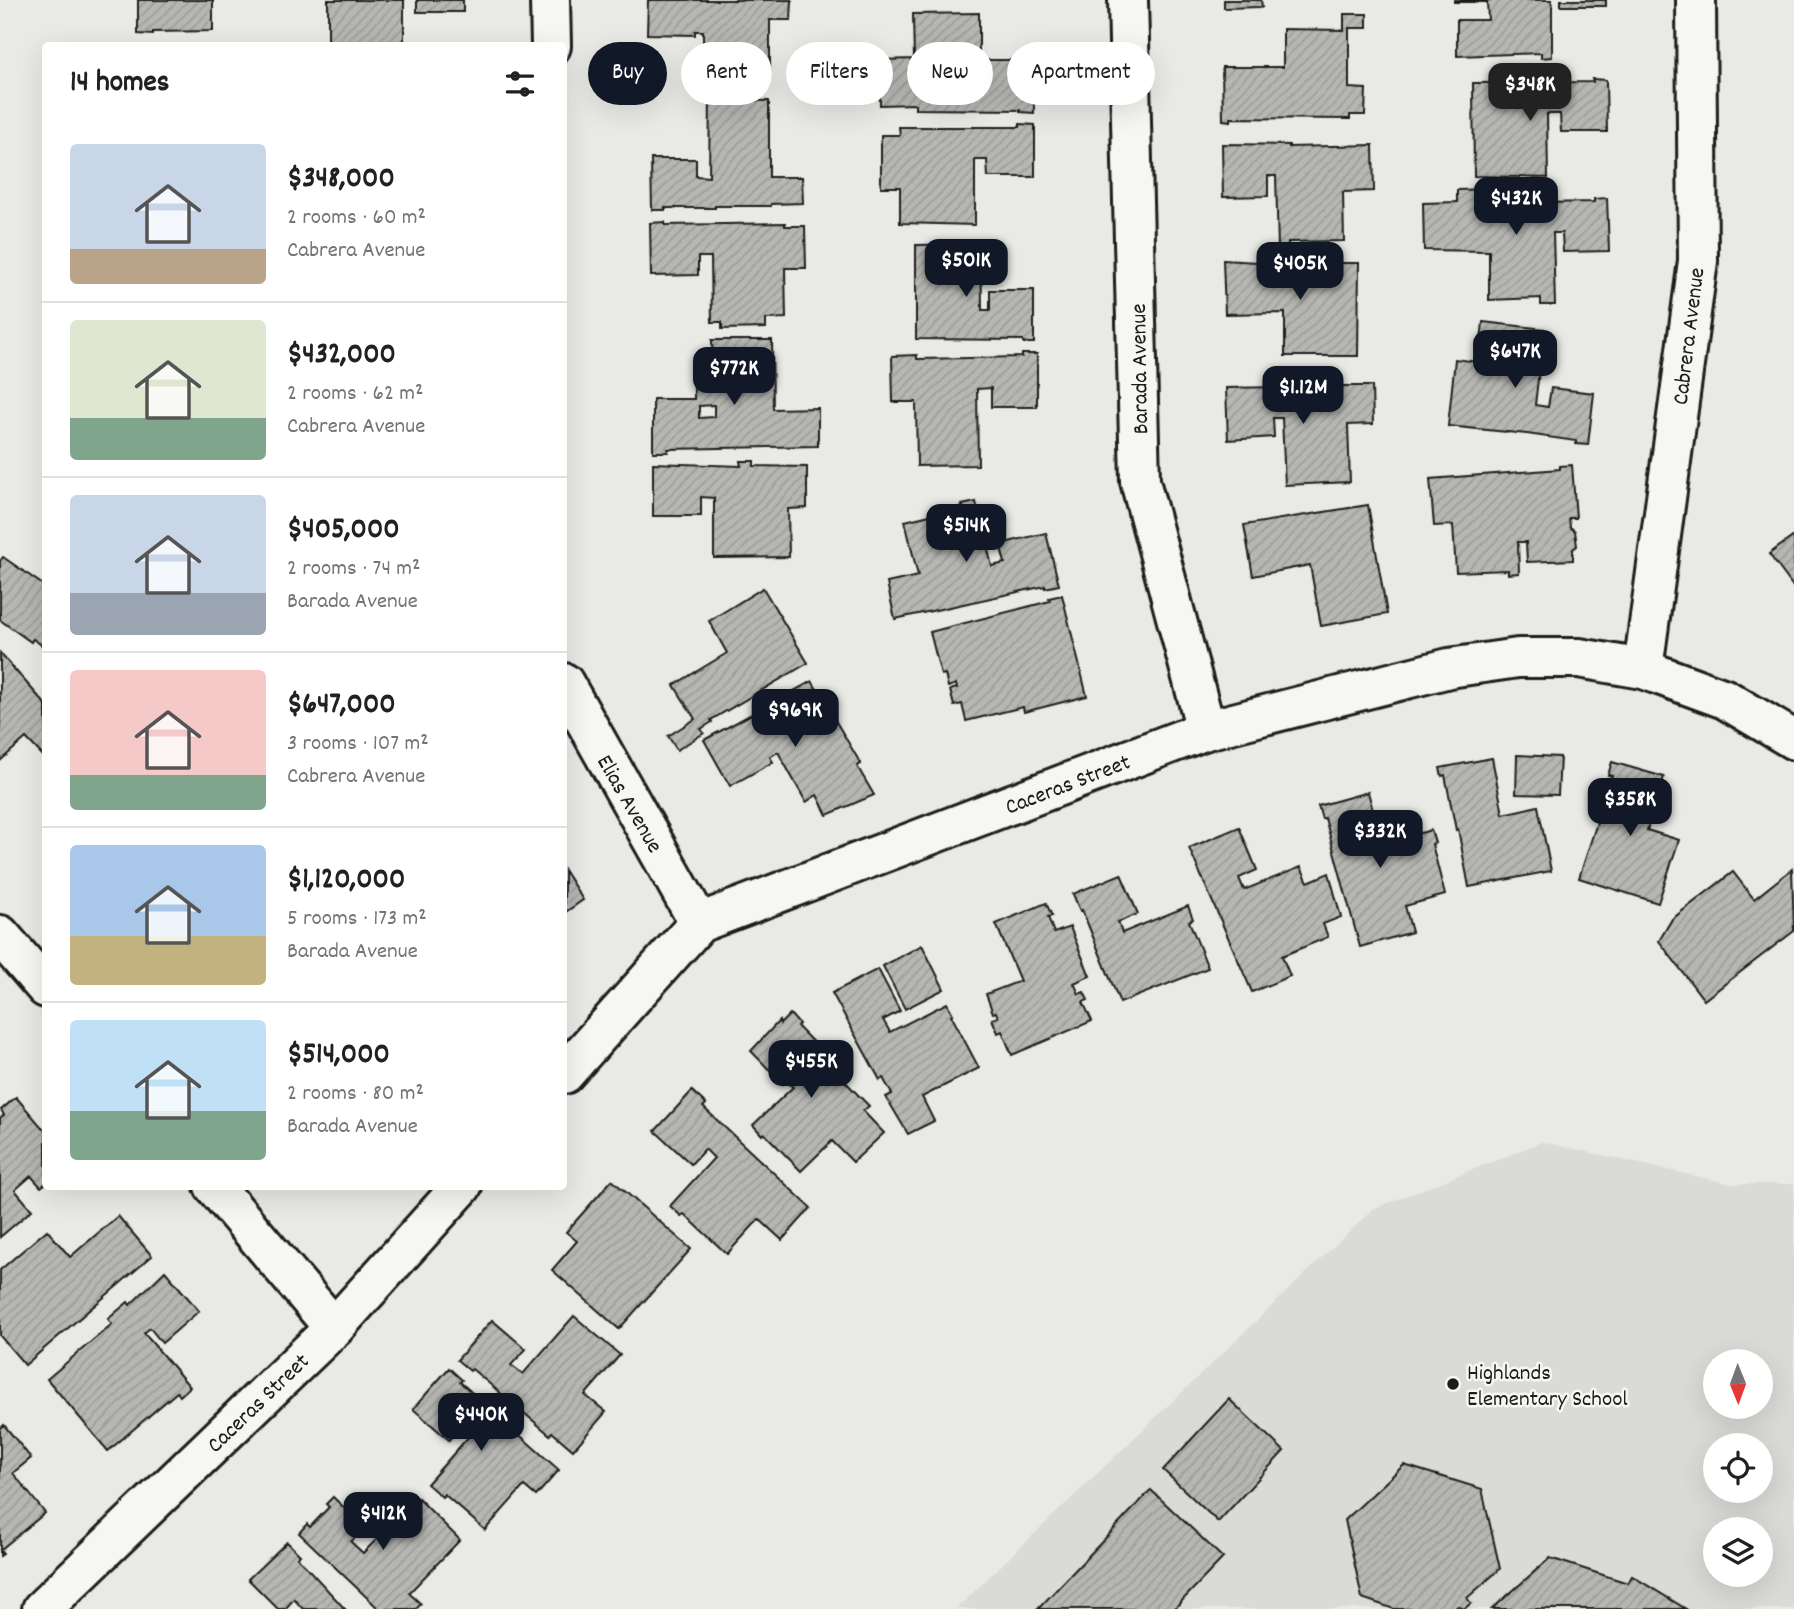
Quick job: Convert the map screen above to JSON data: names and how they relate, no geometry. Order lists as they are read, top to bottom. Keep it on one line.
{"streets":{"street":["Cabrera Avenue","Barada Avenue","Caceras Street","Elias Avenue"]},"crossings":[["Cabrera Avenue","Caceras Street"],["Barada Avenue","Caceras Street"],["Caceras Street","Elias Avenue"]],"places":["Highlands Elementary School"],"north":"bottom","page":{"chip":["Buy","Rent","Filters","New","Apartment"],"heading":"14 homes","price":["$348K","$432K","$501K","$405K","$647K","$772K","$1.12M","$514K","$969K","$358K","$332K","$455K","$440K","$412K"],"list":[{"name":"$348,000","note":"2 rooms · 60 m² · Cabrera Avenue"},{"name":"$432,000","note":"2 rooms · 62 m² · Cabrera Avenue"},{"name":"$405,000","note":"2 rooms · 74 m² · Barada Avenue"},{"name":"$647,000","note":"3 rooms · 107 m² · Cabrera Avenue"},{"name":"$1,120,000","note":"5 rooms · 173 m² · Barada Avenue"},{"name":"$514,000","note":"2 rooms · 80 m² · Barada Avenue"}]}}
